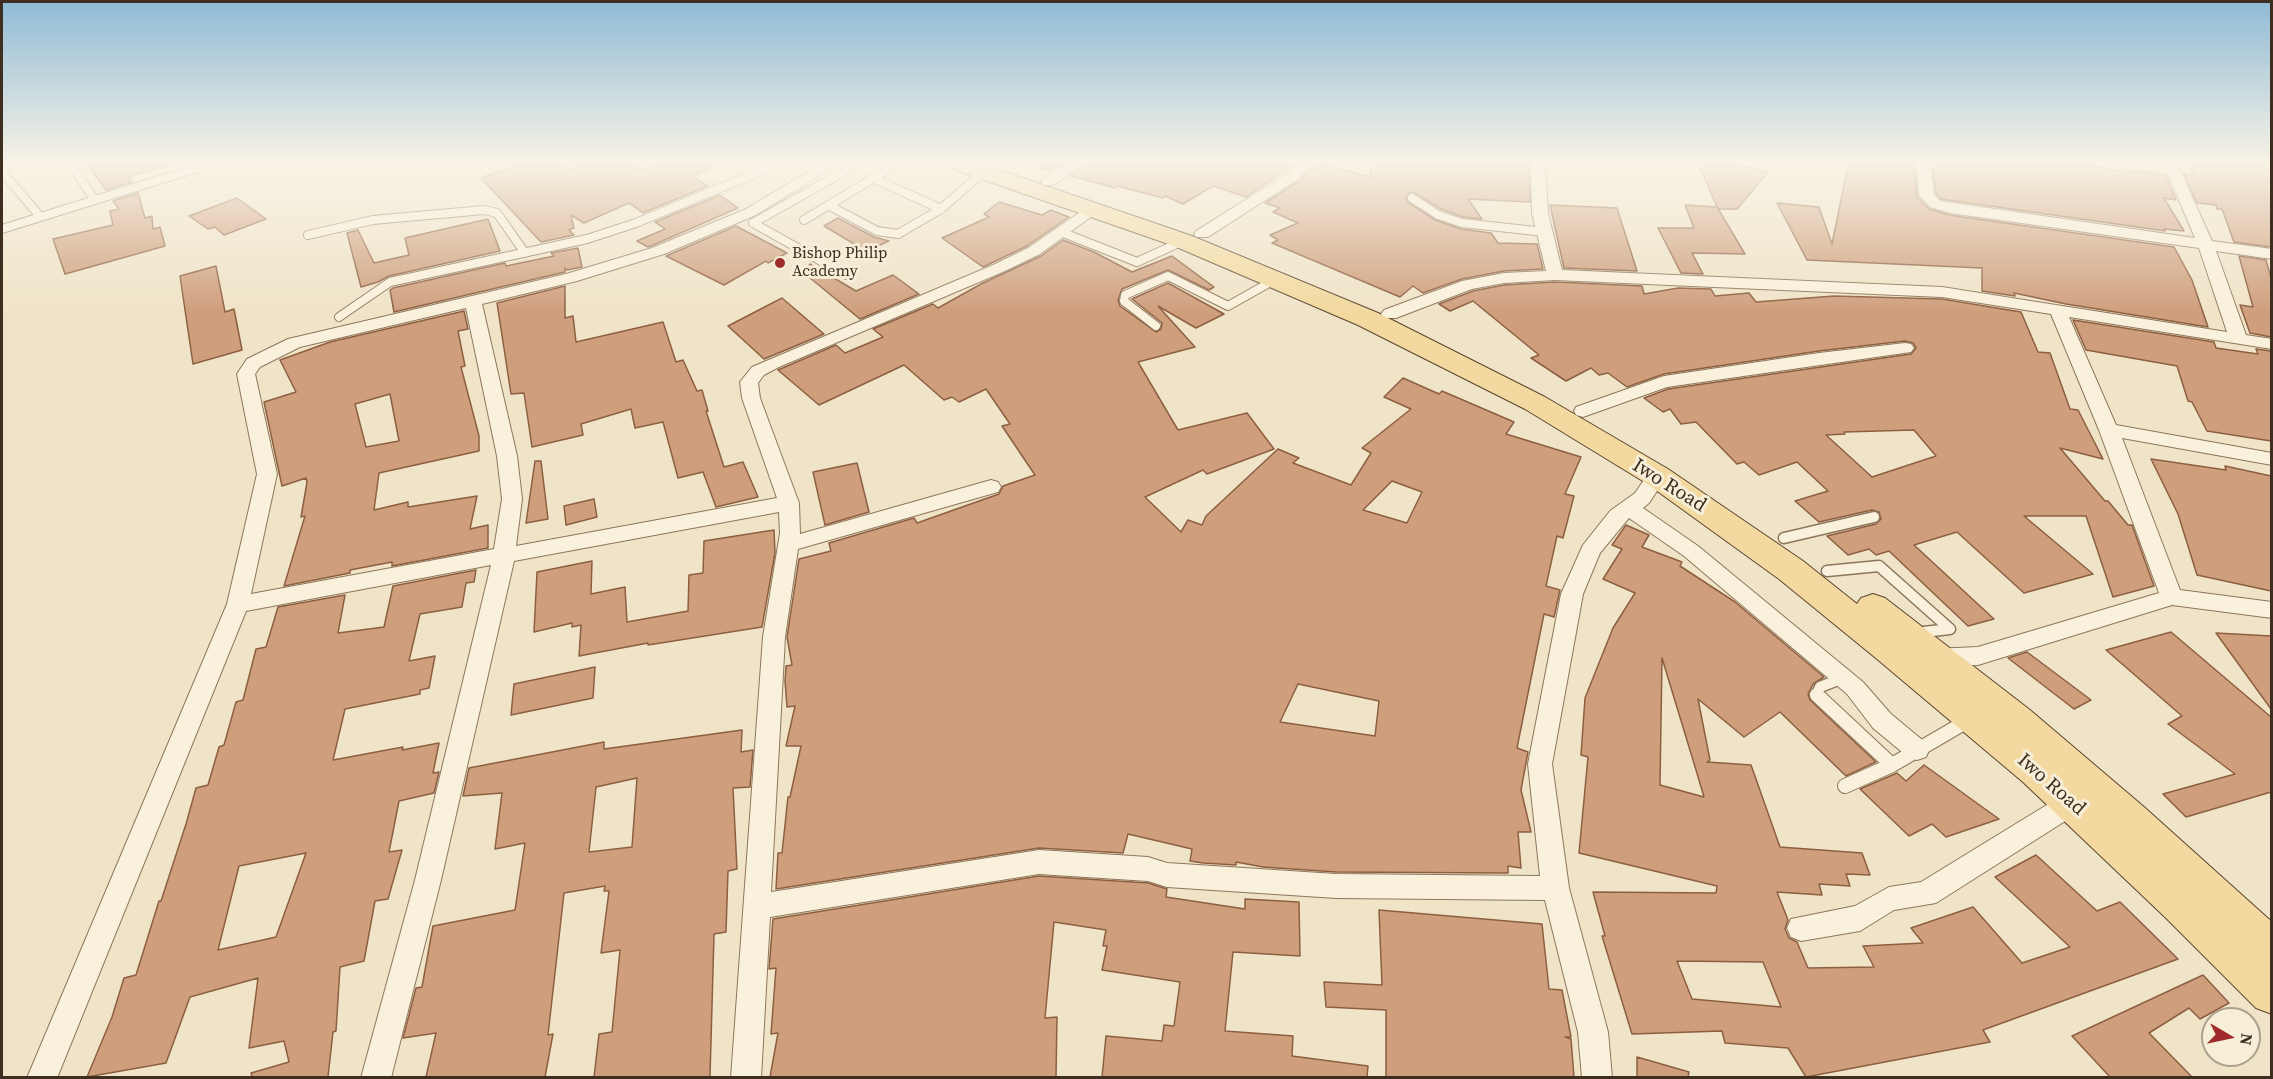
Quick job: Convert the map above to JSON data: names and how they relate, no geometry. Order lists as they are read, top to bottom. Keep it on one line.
{"streets":{"main road":["Iwo Road"]},"places":["Bishop Philip Academy"],"north":"right"}
